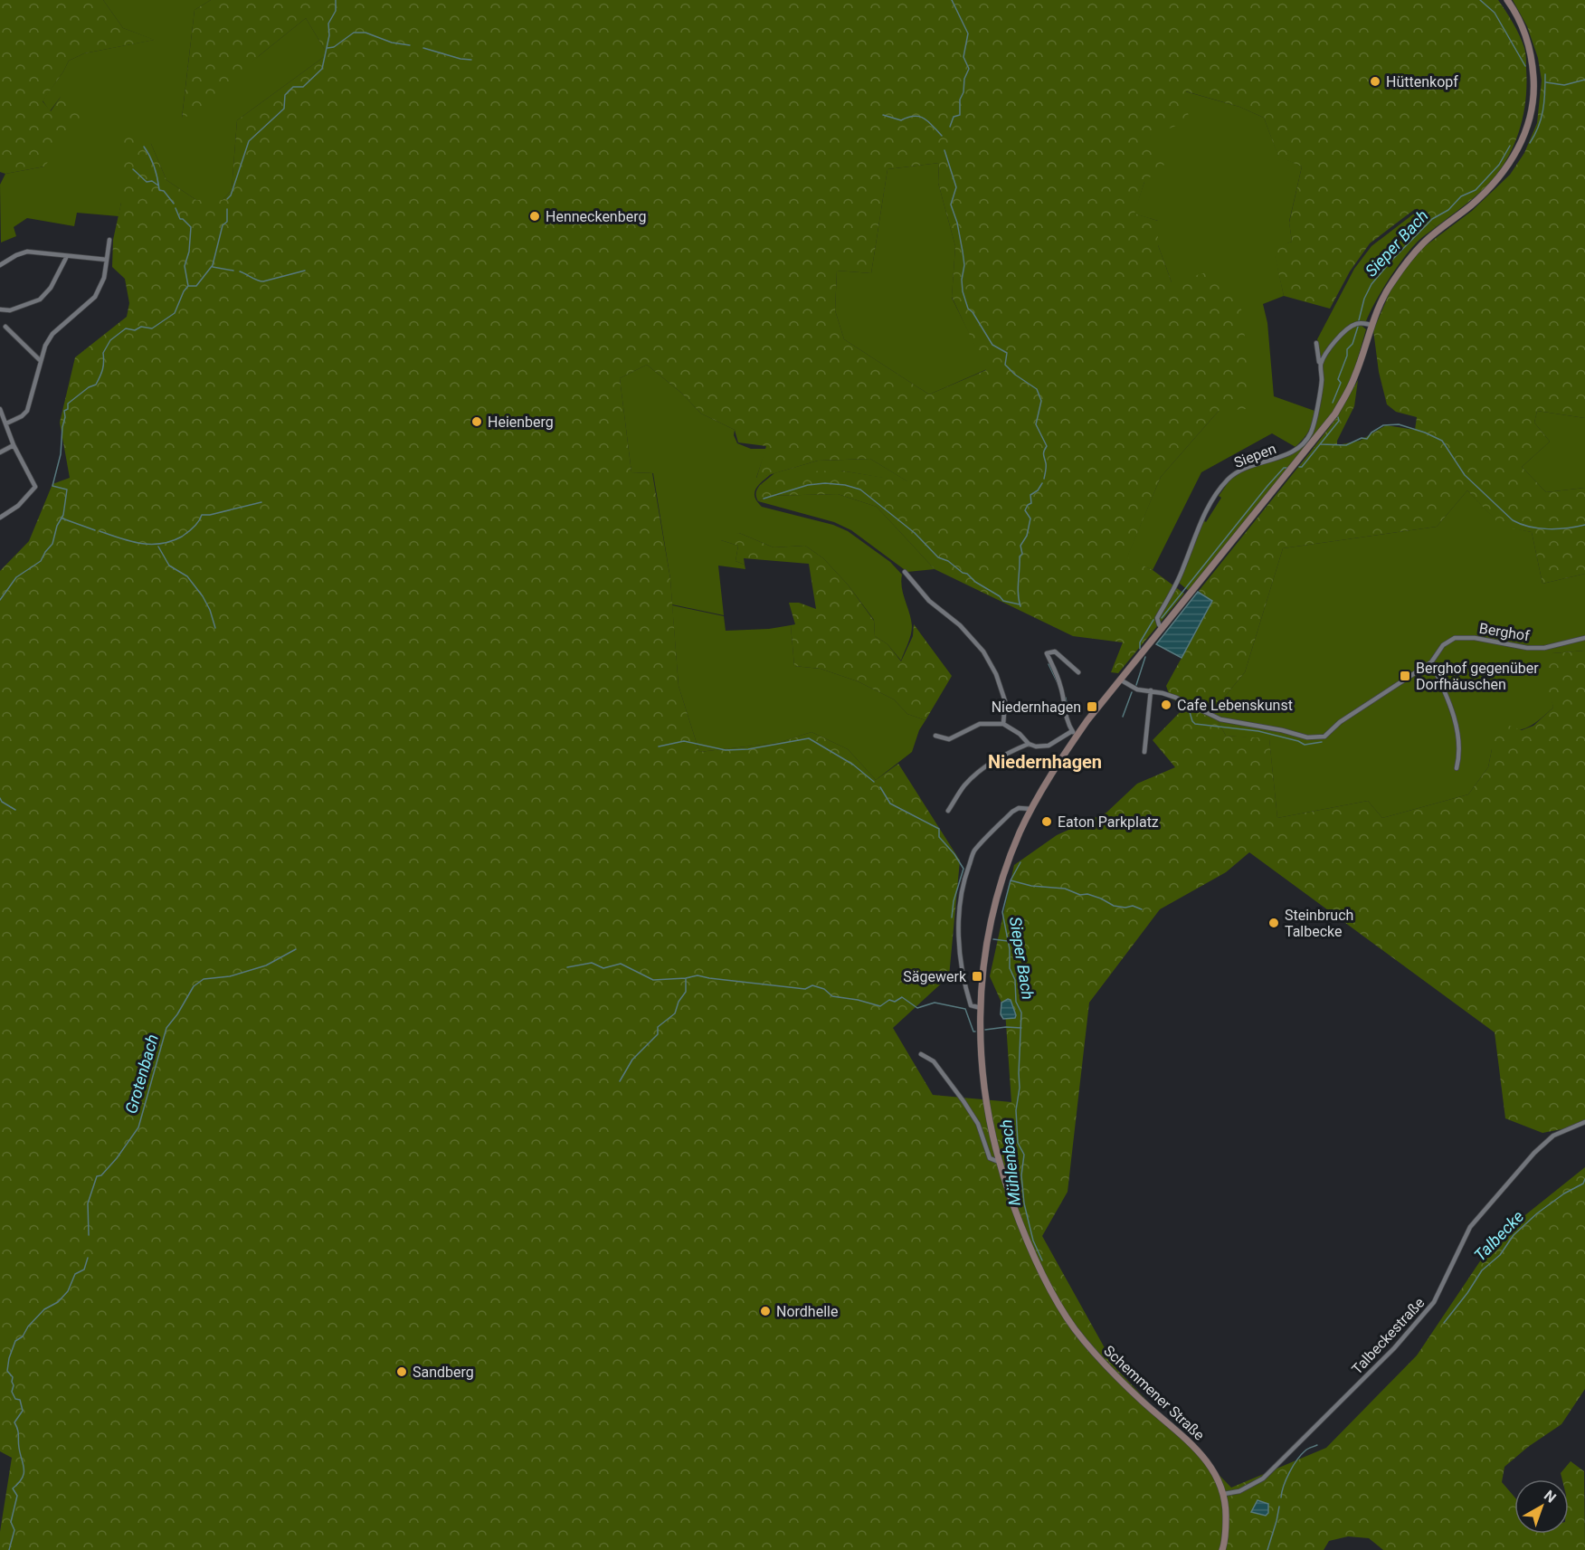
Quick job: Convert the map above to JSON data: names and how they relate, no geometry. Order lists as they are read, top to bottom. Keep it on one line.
{"streets":{"main road":["Schemmener Straße"],"street":["Siepen","Berghof","Talbeckestraße"]},"crossings":[["Siepen","Schemmener Straße"],["Talbeckestraße","Schemmener Straße"]],"districts":["Niedernhagen"],"water":["Sieper Bach","Grotenbach","Mühlenbach","Talbecke"],"places":{"other":["Hüttenkopf","Henneckenberg","Heienberg","Cafe Lebenskunst","Eaton Parkplatz","Steinbruch Talbecke","Nordhelle","Sandberg"],"transit":["Berghof gegenüber Dorfhäuschen","Niedernhagen","Sägewerk"]},"north":"top right"}
